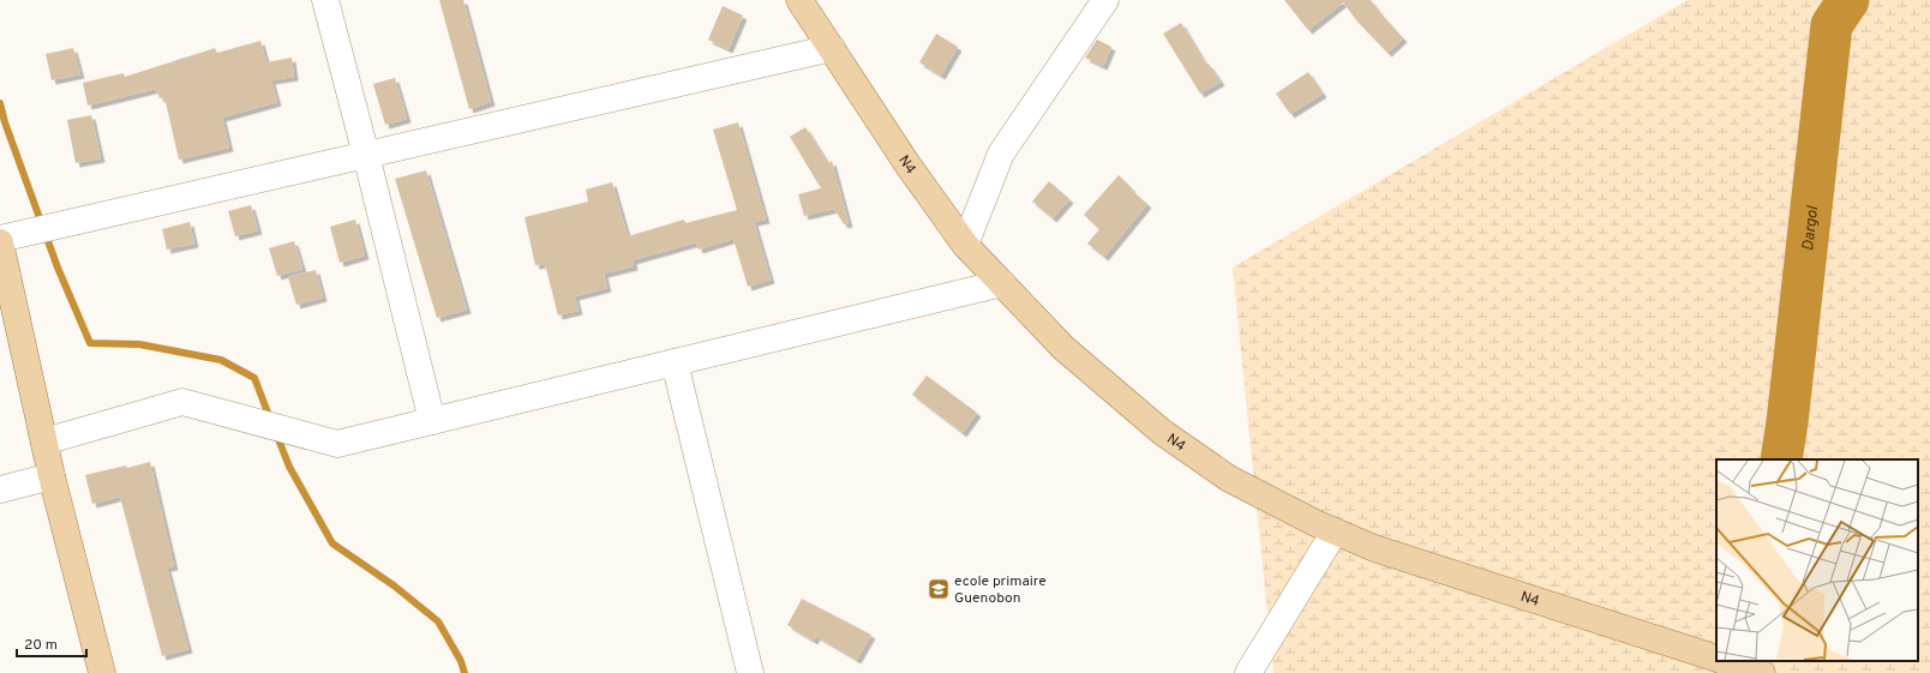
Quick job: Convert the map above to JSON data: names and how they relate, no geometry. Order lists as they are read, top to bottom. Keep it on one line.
{"streets":{"main road":["N4"]},"water":["Dargol"],"places":{"school or university":["ecole primaire Guenobon"]},"scale_bar":"20 m"}
